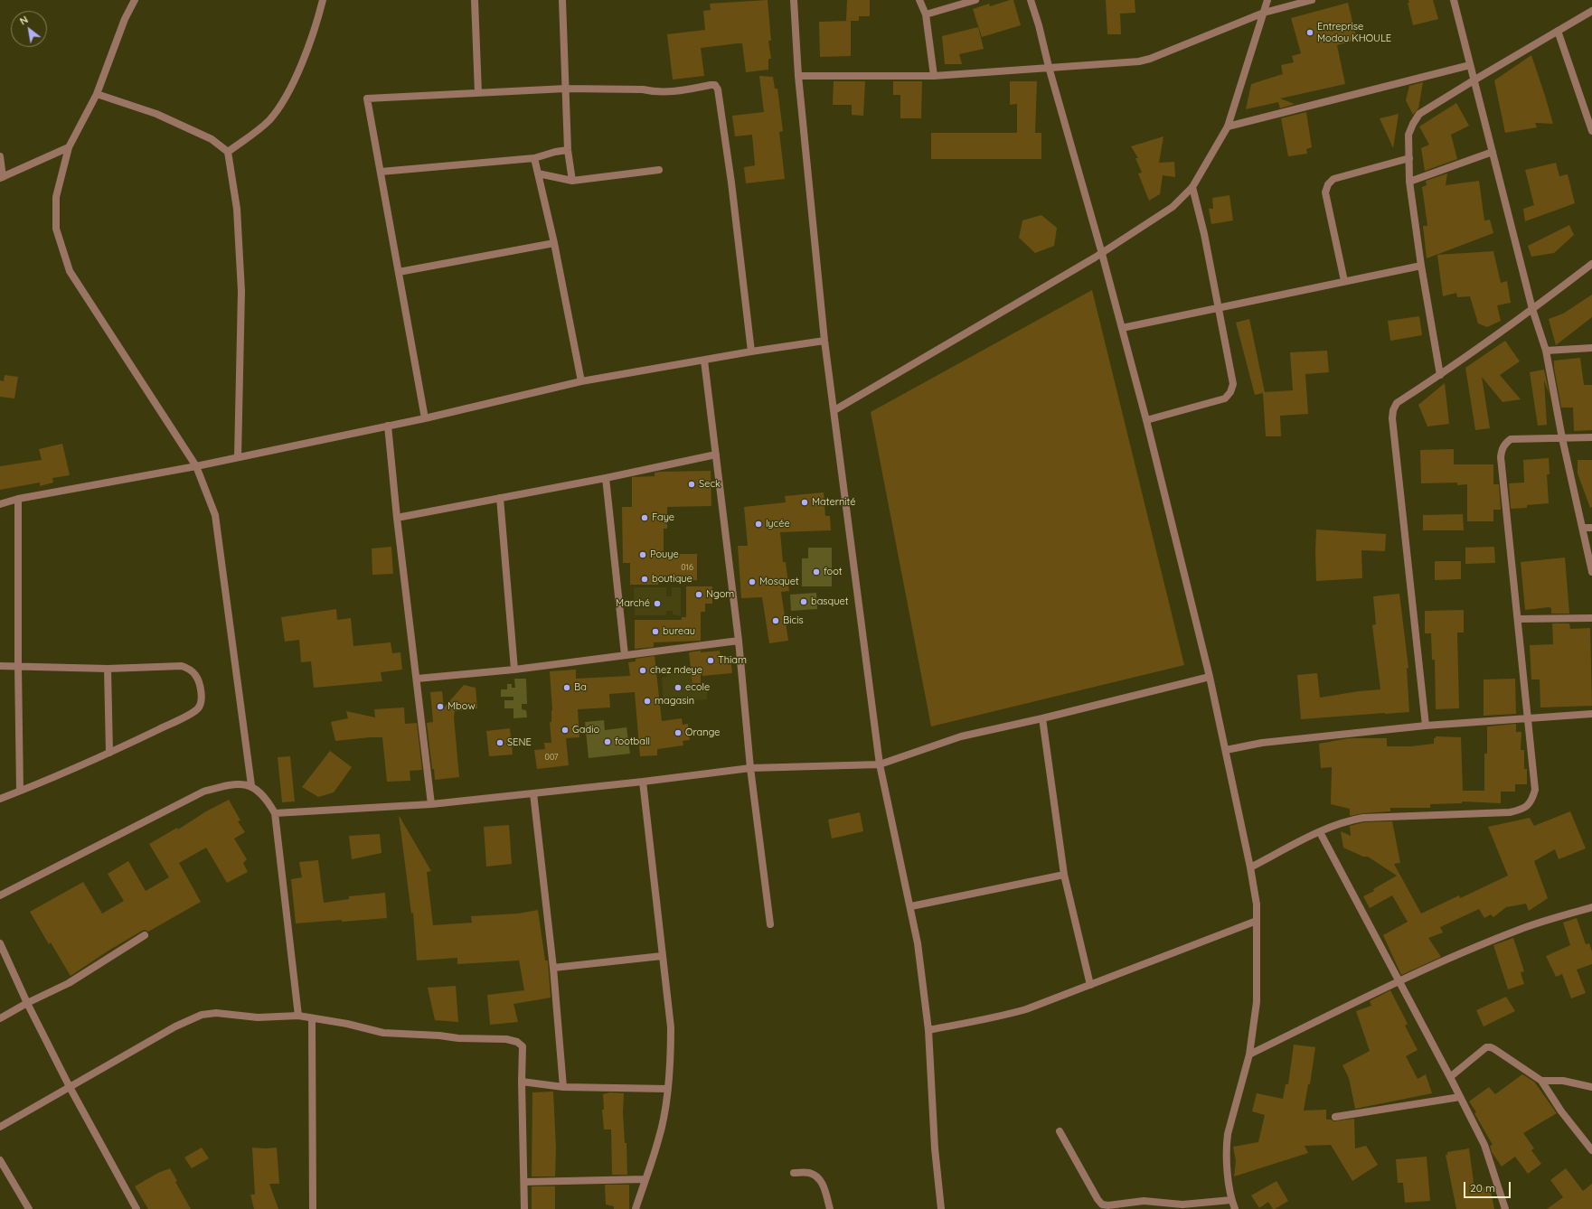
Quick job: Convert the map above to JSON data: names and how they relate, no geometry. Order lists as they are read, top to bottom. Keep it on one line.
{"places":["Entreprise Modou KHOULE","Seck","Maternité","Faye","lycée","Pouye","foot","boutique","Mosquet","Ngom","basquet","Marché","Bicis","bureau","Thiam","chez ndeye","Ba","ecole","magasin","Mbow","Gadio","Orange","football","SENE"],"house_numbers":["016","007"],"scale_bar":"20 m","north":"top left"}
